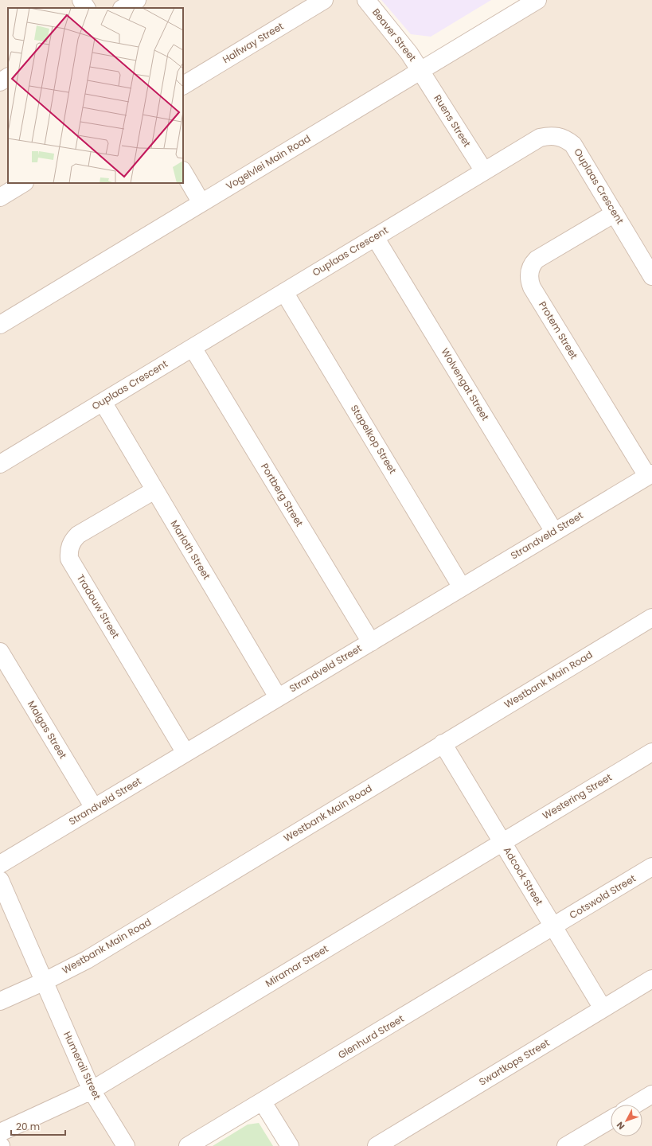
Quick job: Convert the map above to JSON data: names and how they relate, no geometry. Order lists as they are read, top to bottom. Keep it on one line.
{"streets":{"street":["Beaver Street","Halfway Street","Ruens Street","Vogelvlei Main Road","Ouplaas Crescent","Protem Street","Wolvengat Street","Stapelkop Street","Portberg Street","Strandveld Street","Marloth Street","Tradouw Street","Westbank Main Road","Malgas Street","Westering Street","Adcock Street","Cotswold Street","Miramar Street","Glenhurd Street","Swartkops Street","Humerail Street"]},"crossings":[["Beaver Street","Ruens Street"],["Beaver Street","Vogelvlei Main Road"],["Ruens Street","Vogelvlei Main Road"],["Ruens Street","Ouplaas Crescent"],["Ouplaas Crescent","Protem Street"],["Ouplaas Crescent","Wolvengat Street"],["Ouplaas Crescent","Stapelkop Street"],["Ouplaas Crescent","Portberg Street"],["Ouplaas Crescent","Marloth Street"],["Protem Street","Strandveld Street"],["Wolvengat Street","Strandveld Street"],["Stapelkop Street","Strandveld Street"],["Portberg Street","Strandveld Street"],["Strandveld Street","Marloth Street"],["Strandveld Street","Tradouw Street"],["Strandveld Street","Malgas Street"],["Marloth Street","Tradouw Street"],["Westbank Main Road","Adcock Street"],["Westbank Main Road","Humerail Street"],["Westering Street","Adcock Street"],["Westering Street","Miramar Street"],["Adcock Street","Cotswold Street"],["Adcock Street","Miramar Street"],["Adcock Street","Glenhurd Street"],["Adcock Street","Swartkops Street"],["Cotswold Street","Glenhurd Street"],["Miramar Street","Humerail Street"]],"scale_bar":"20 m","north":"bottom left"}
